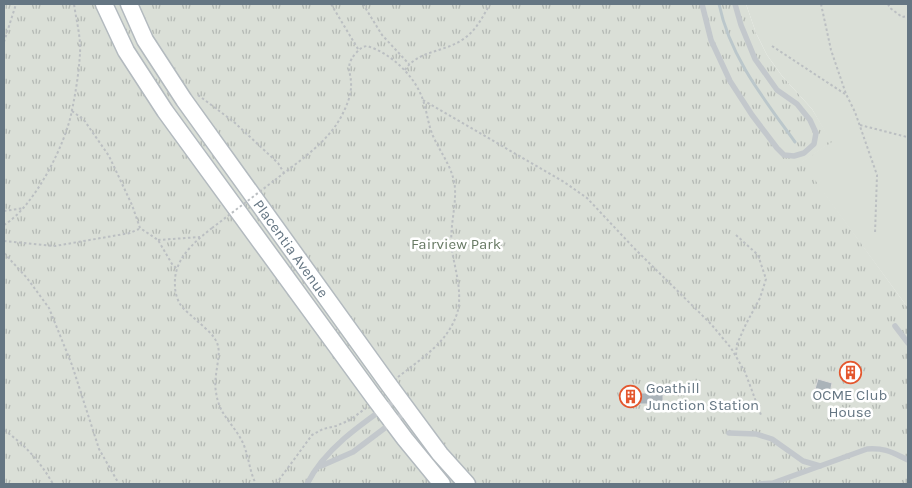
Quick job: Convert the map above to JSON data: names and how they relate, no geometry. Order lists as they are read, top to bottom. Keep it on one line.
{"streets":{"main road":["Placentia Avenue"]},"parks":["Fairview Park"],"places":{"building":["OCME Club House","Goathill Junction Station"]}}
